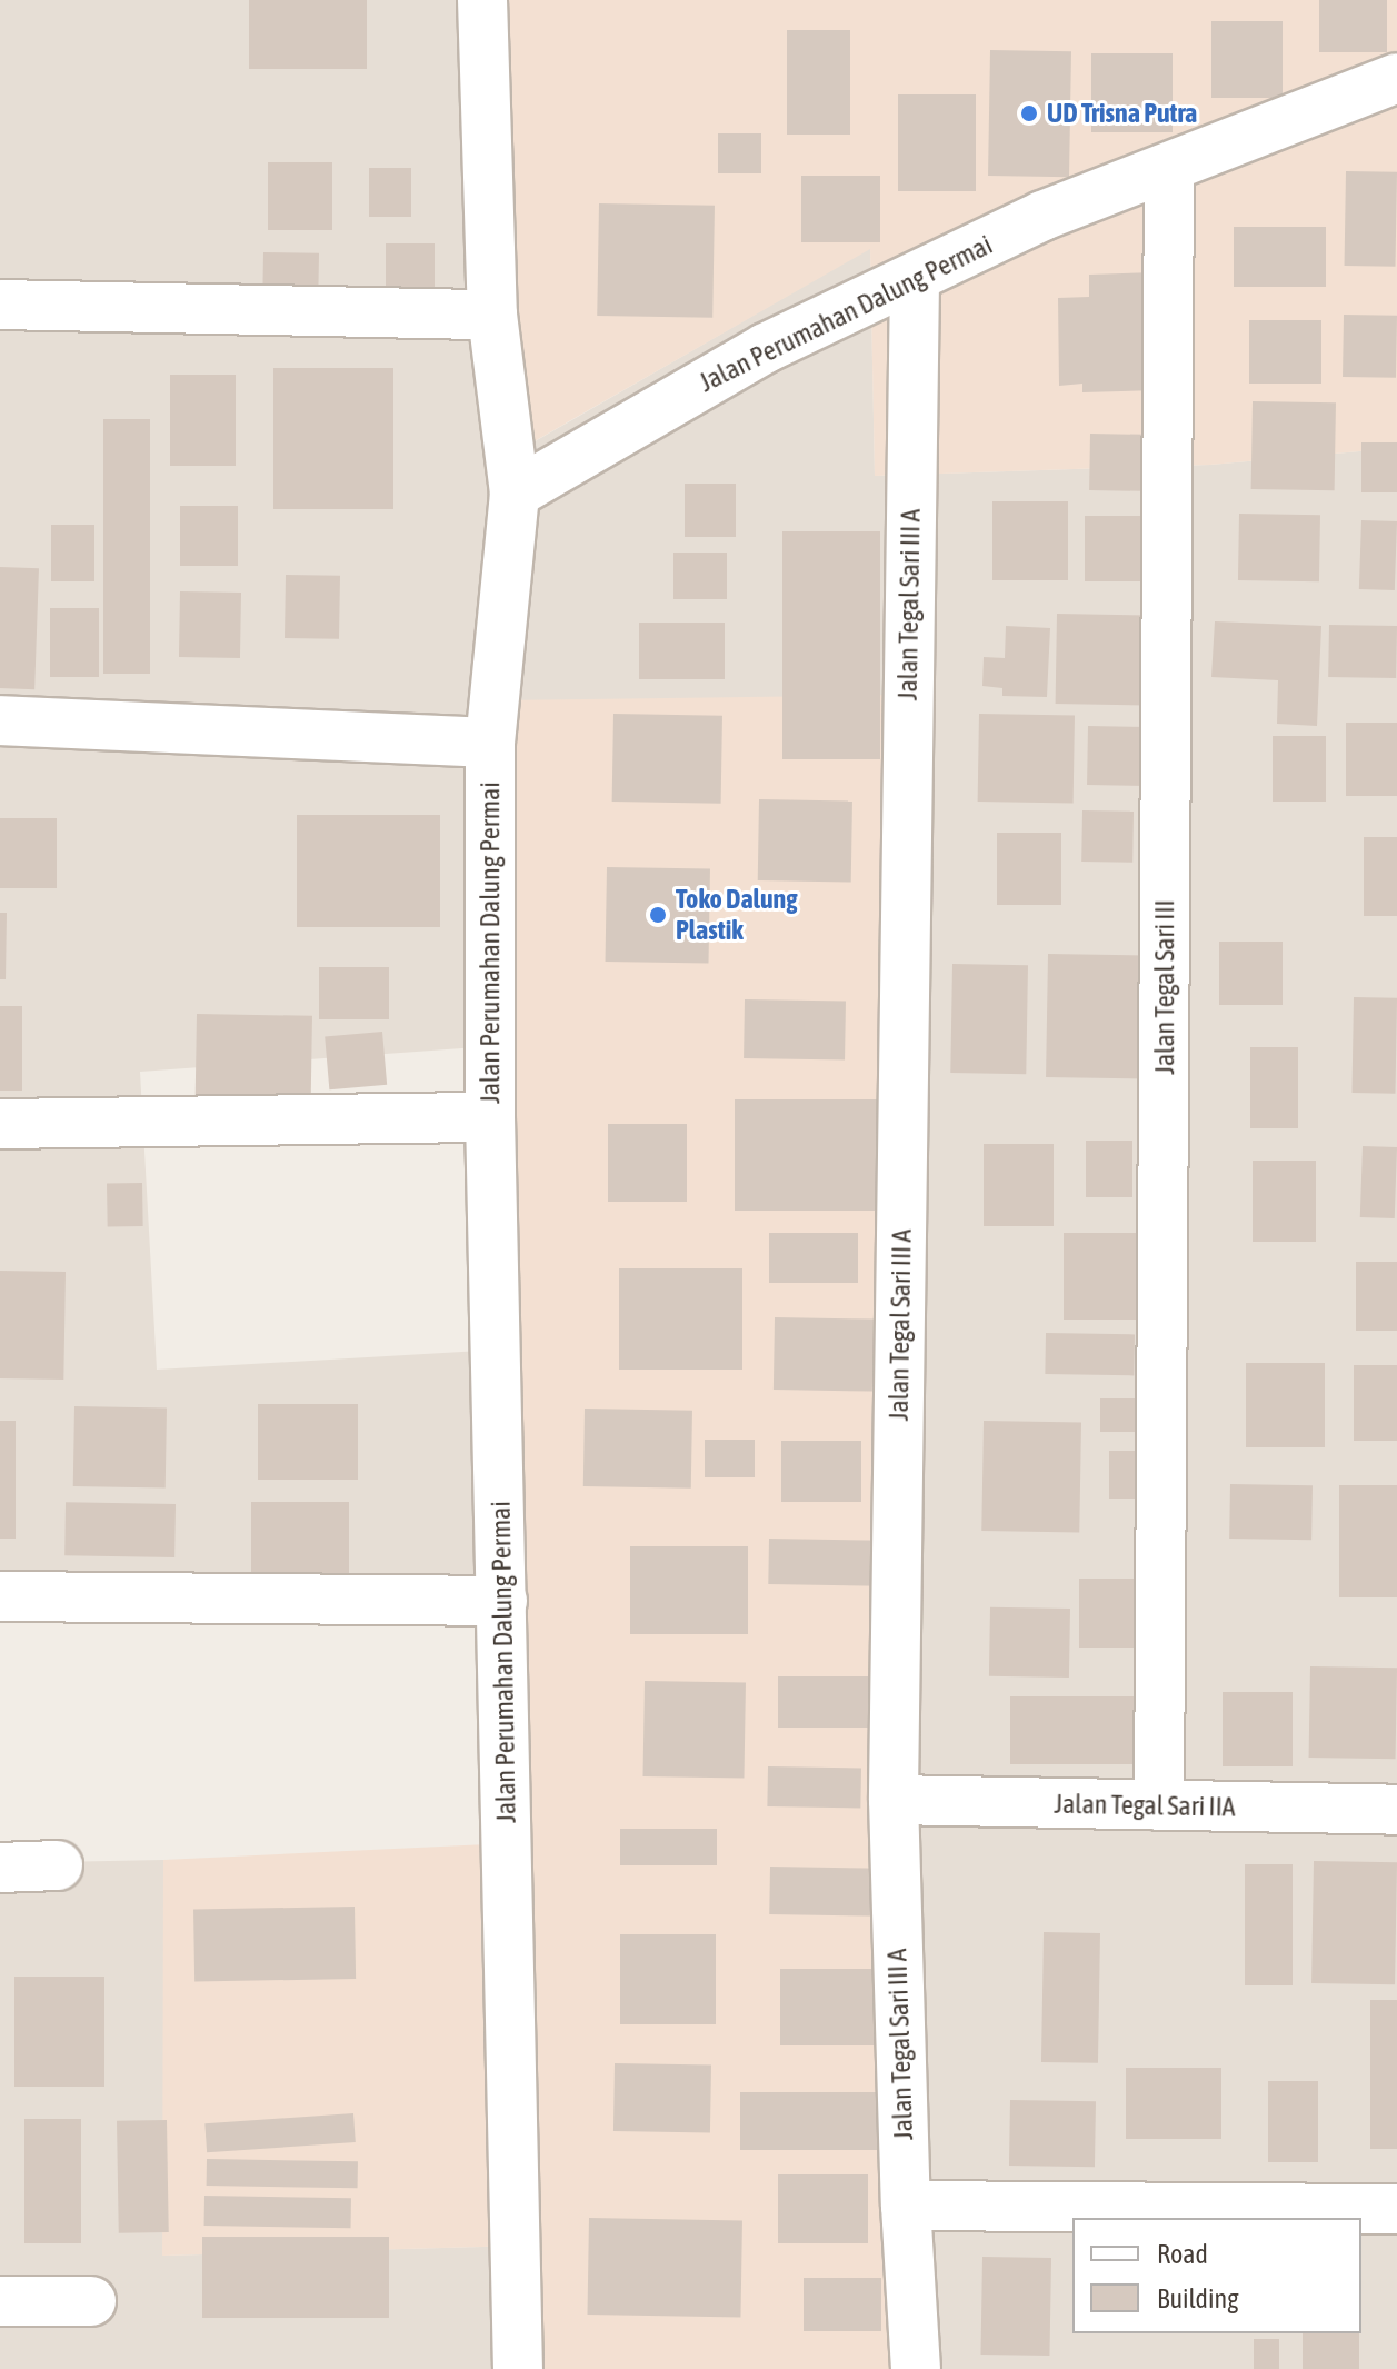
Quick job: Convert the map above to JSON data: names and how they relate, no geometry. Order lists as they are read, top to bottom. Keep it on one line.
{"streets":{"street":["Jalan Perumahan Dalung Permai","Jalan Tegal Sari III A","Jalan Tegal Sari III","Jalan Tegal Sari IIA"]},"crossings":[["Jalan Perumahan Dalung Permai","Jalan Tegal Sari III A"],["Jalan Perumahan Dalung Permai","Jalan Tegal Sari III"],["Jalan Tegal Sari III A","Jalan Tegal Sari IIA"],["Jalan Tegal Sari III","Jalan Tegal Sari IIA"]],"places":["UD Trisna Putra","Toko Dalung Plastik"],"legend":["Road","Building"]}
